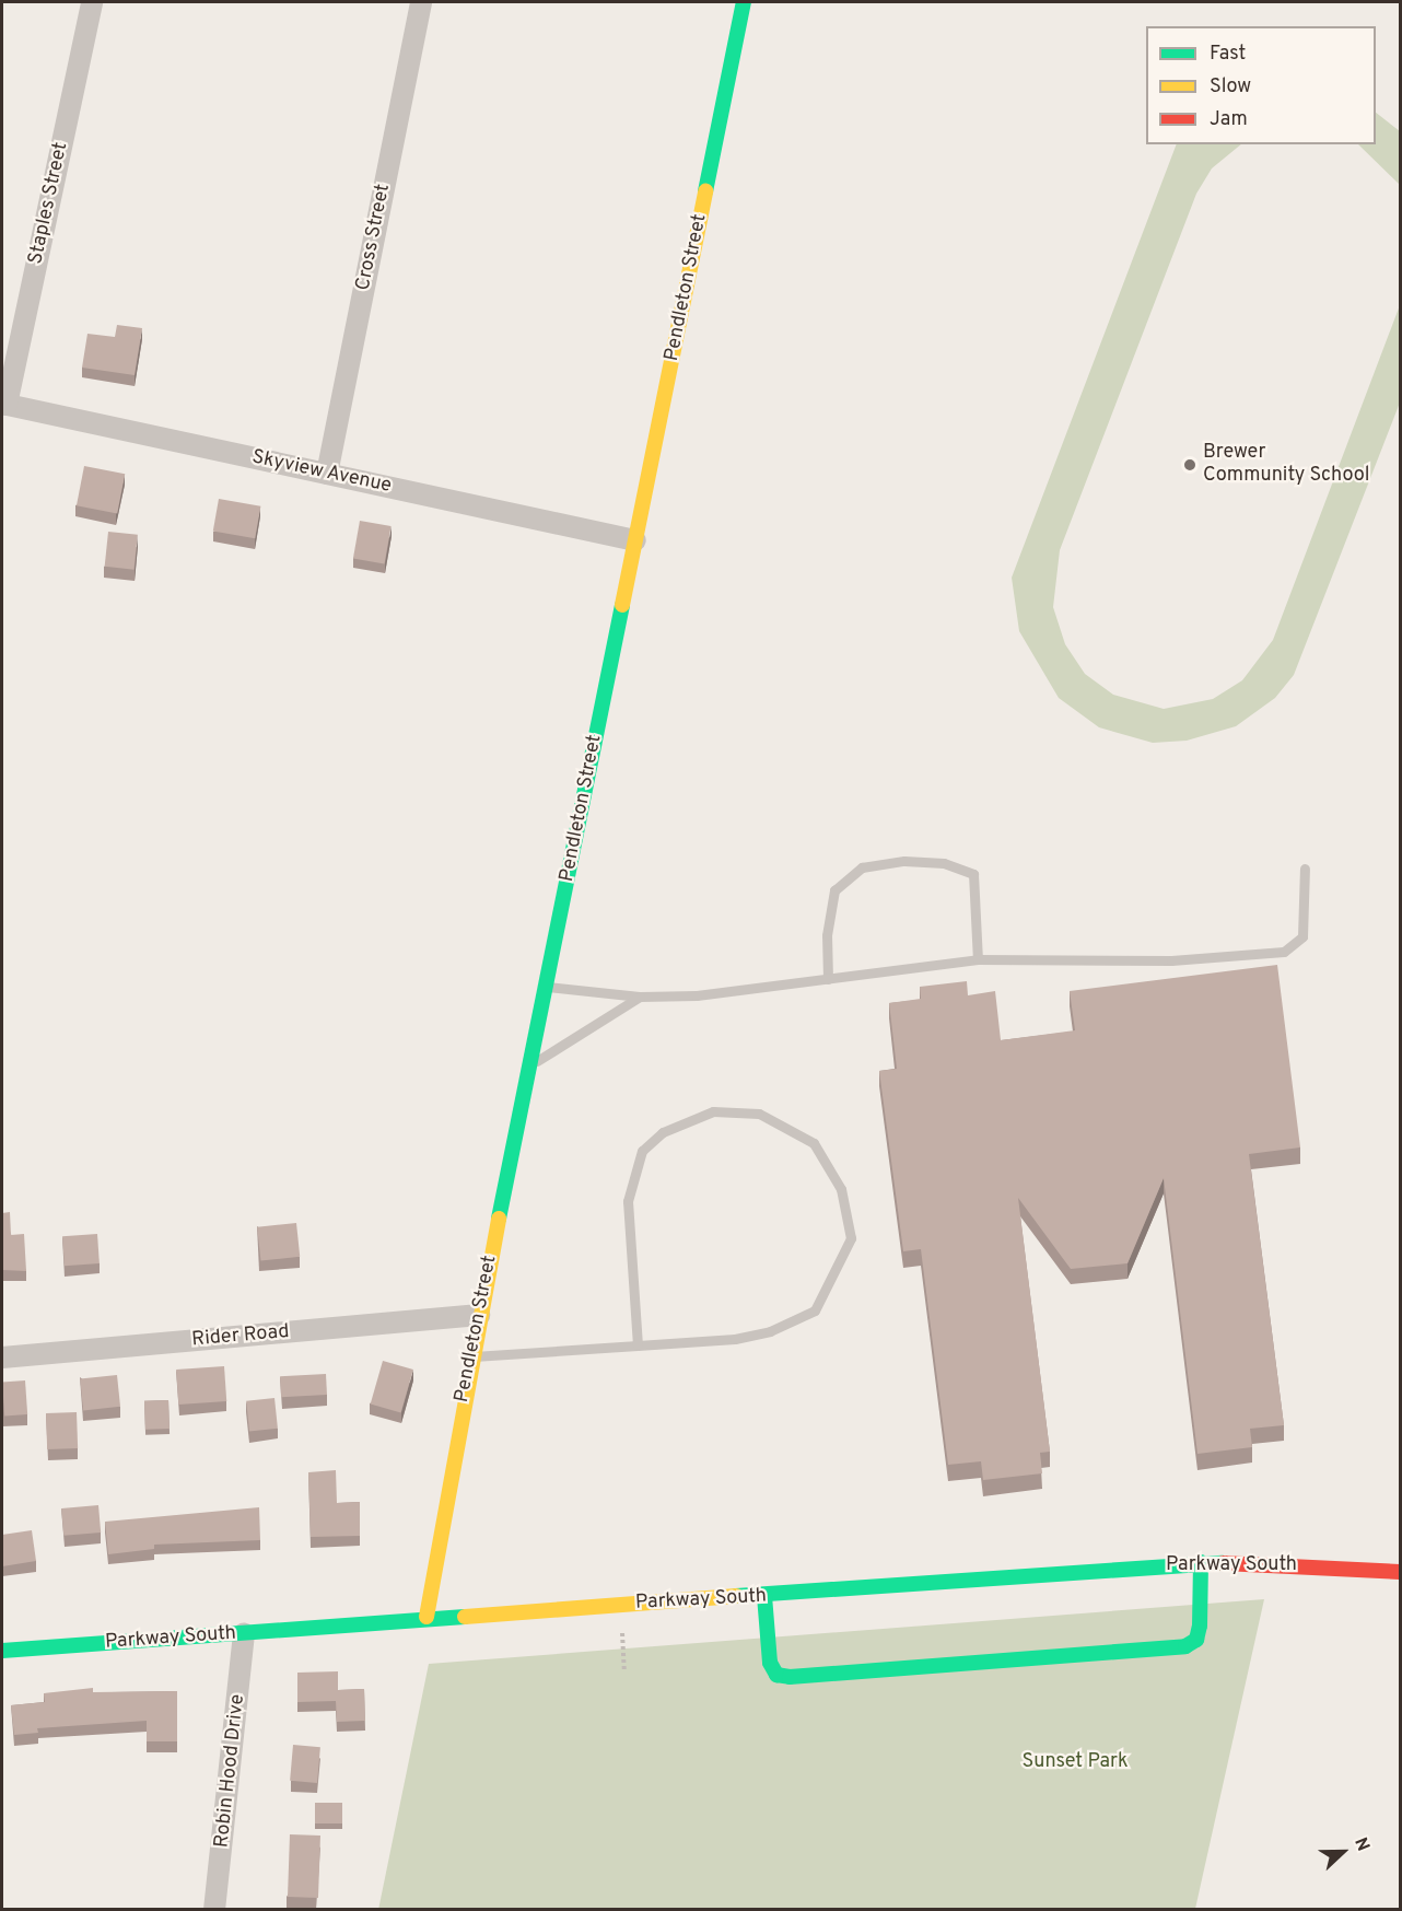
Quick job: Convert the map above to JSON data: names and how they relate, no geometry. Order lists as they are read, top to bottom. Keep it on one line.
{"streets":{"street":["Staples Street","Cross Street","Pendleton Street","Skyview Avenue","Rider Road","Parkway South","Robin Hood Drive"]},"crossings":[["Staples Street","Skyview Avenue"],["Cross Street","Skyview Avenue"],["Pendleton Street","Skyview Avenue"],["Pendleton Street","Rider Road"],["Pendleton Street","Parkway South"],["Parkway South","Robin Hood Drive"]],"parks":["Sunset Park"],"places":["Brewer Community School"],"legend":["Fast","Slow","Jam"],"north":"right"}
